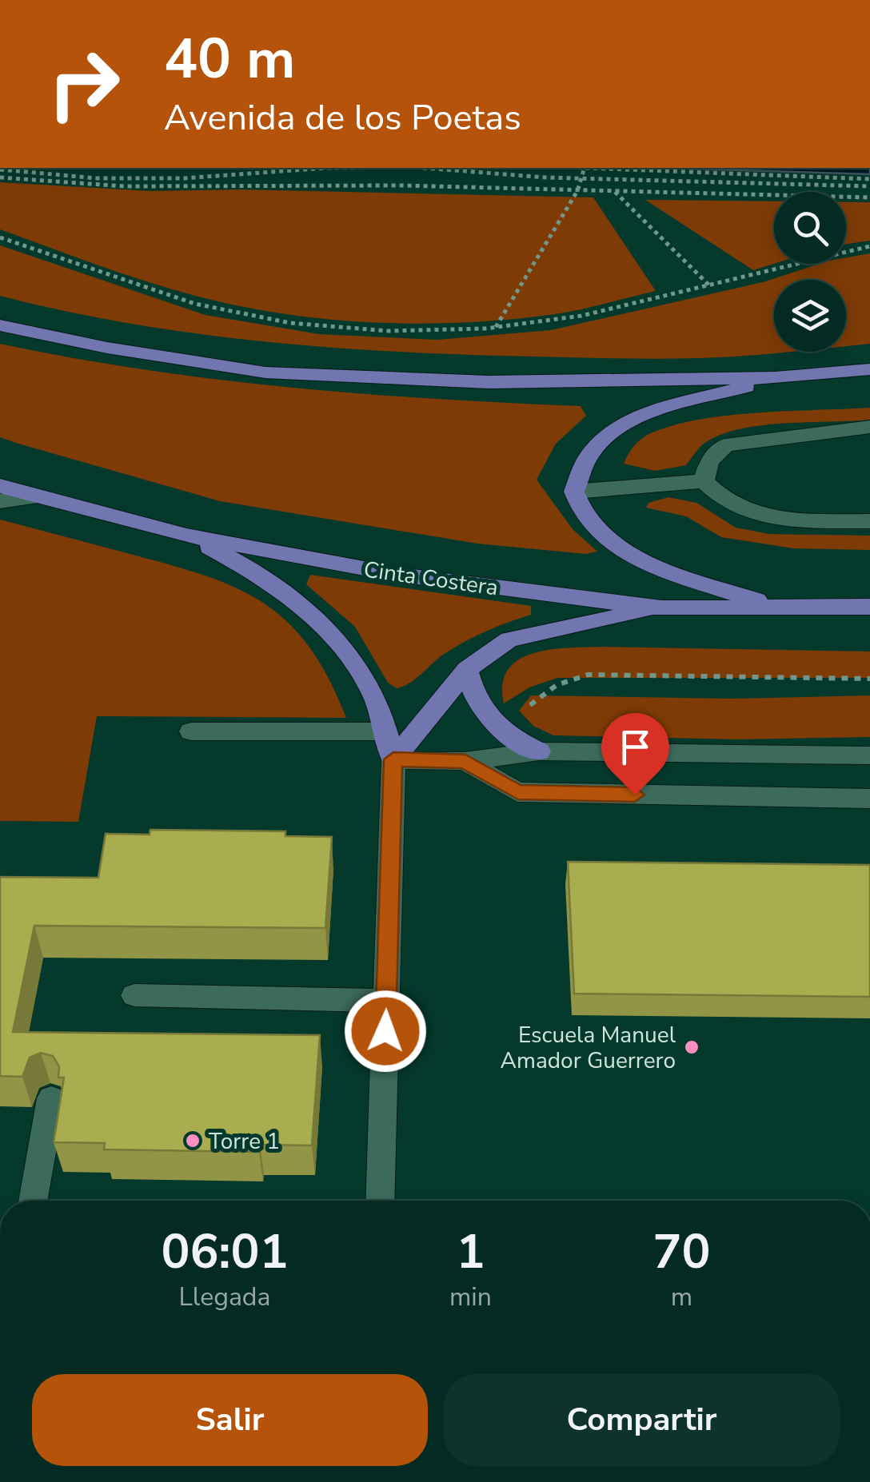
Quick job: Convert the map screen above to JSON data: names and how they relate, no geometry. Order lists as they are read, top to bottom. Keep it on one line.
{"streets":{"main road":["Cinta Costera"]},"places":["Escuela Manuel Amador Guerrero","Torre 1"],"page":{"turn":["40 m","Avenida de los Poetas"],"eta":["06:01","Llegada","1","min","70","m"],"buttons":["Salir","Compartir"]}}
